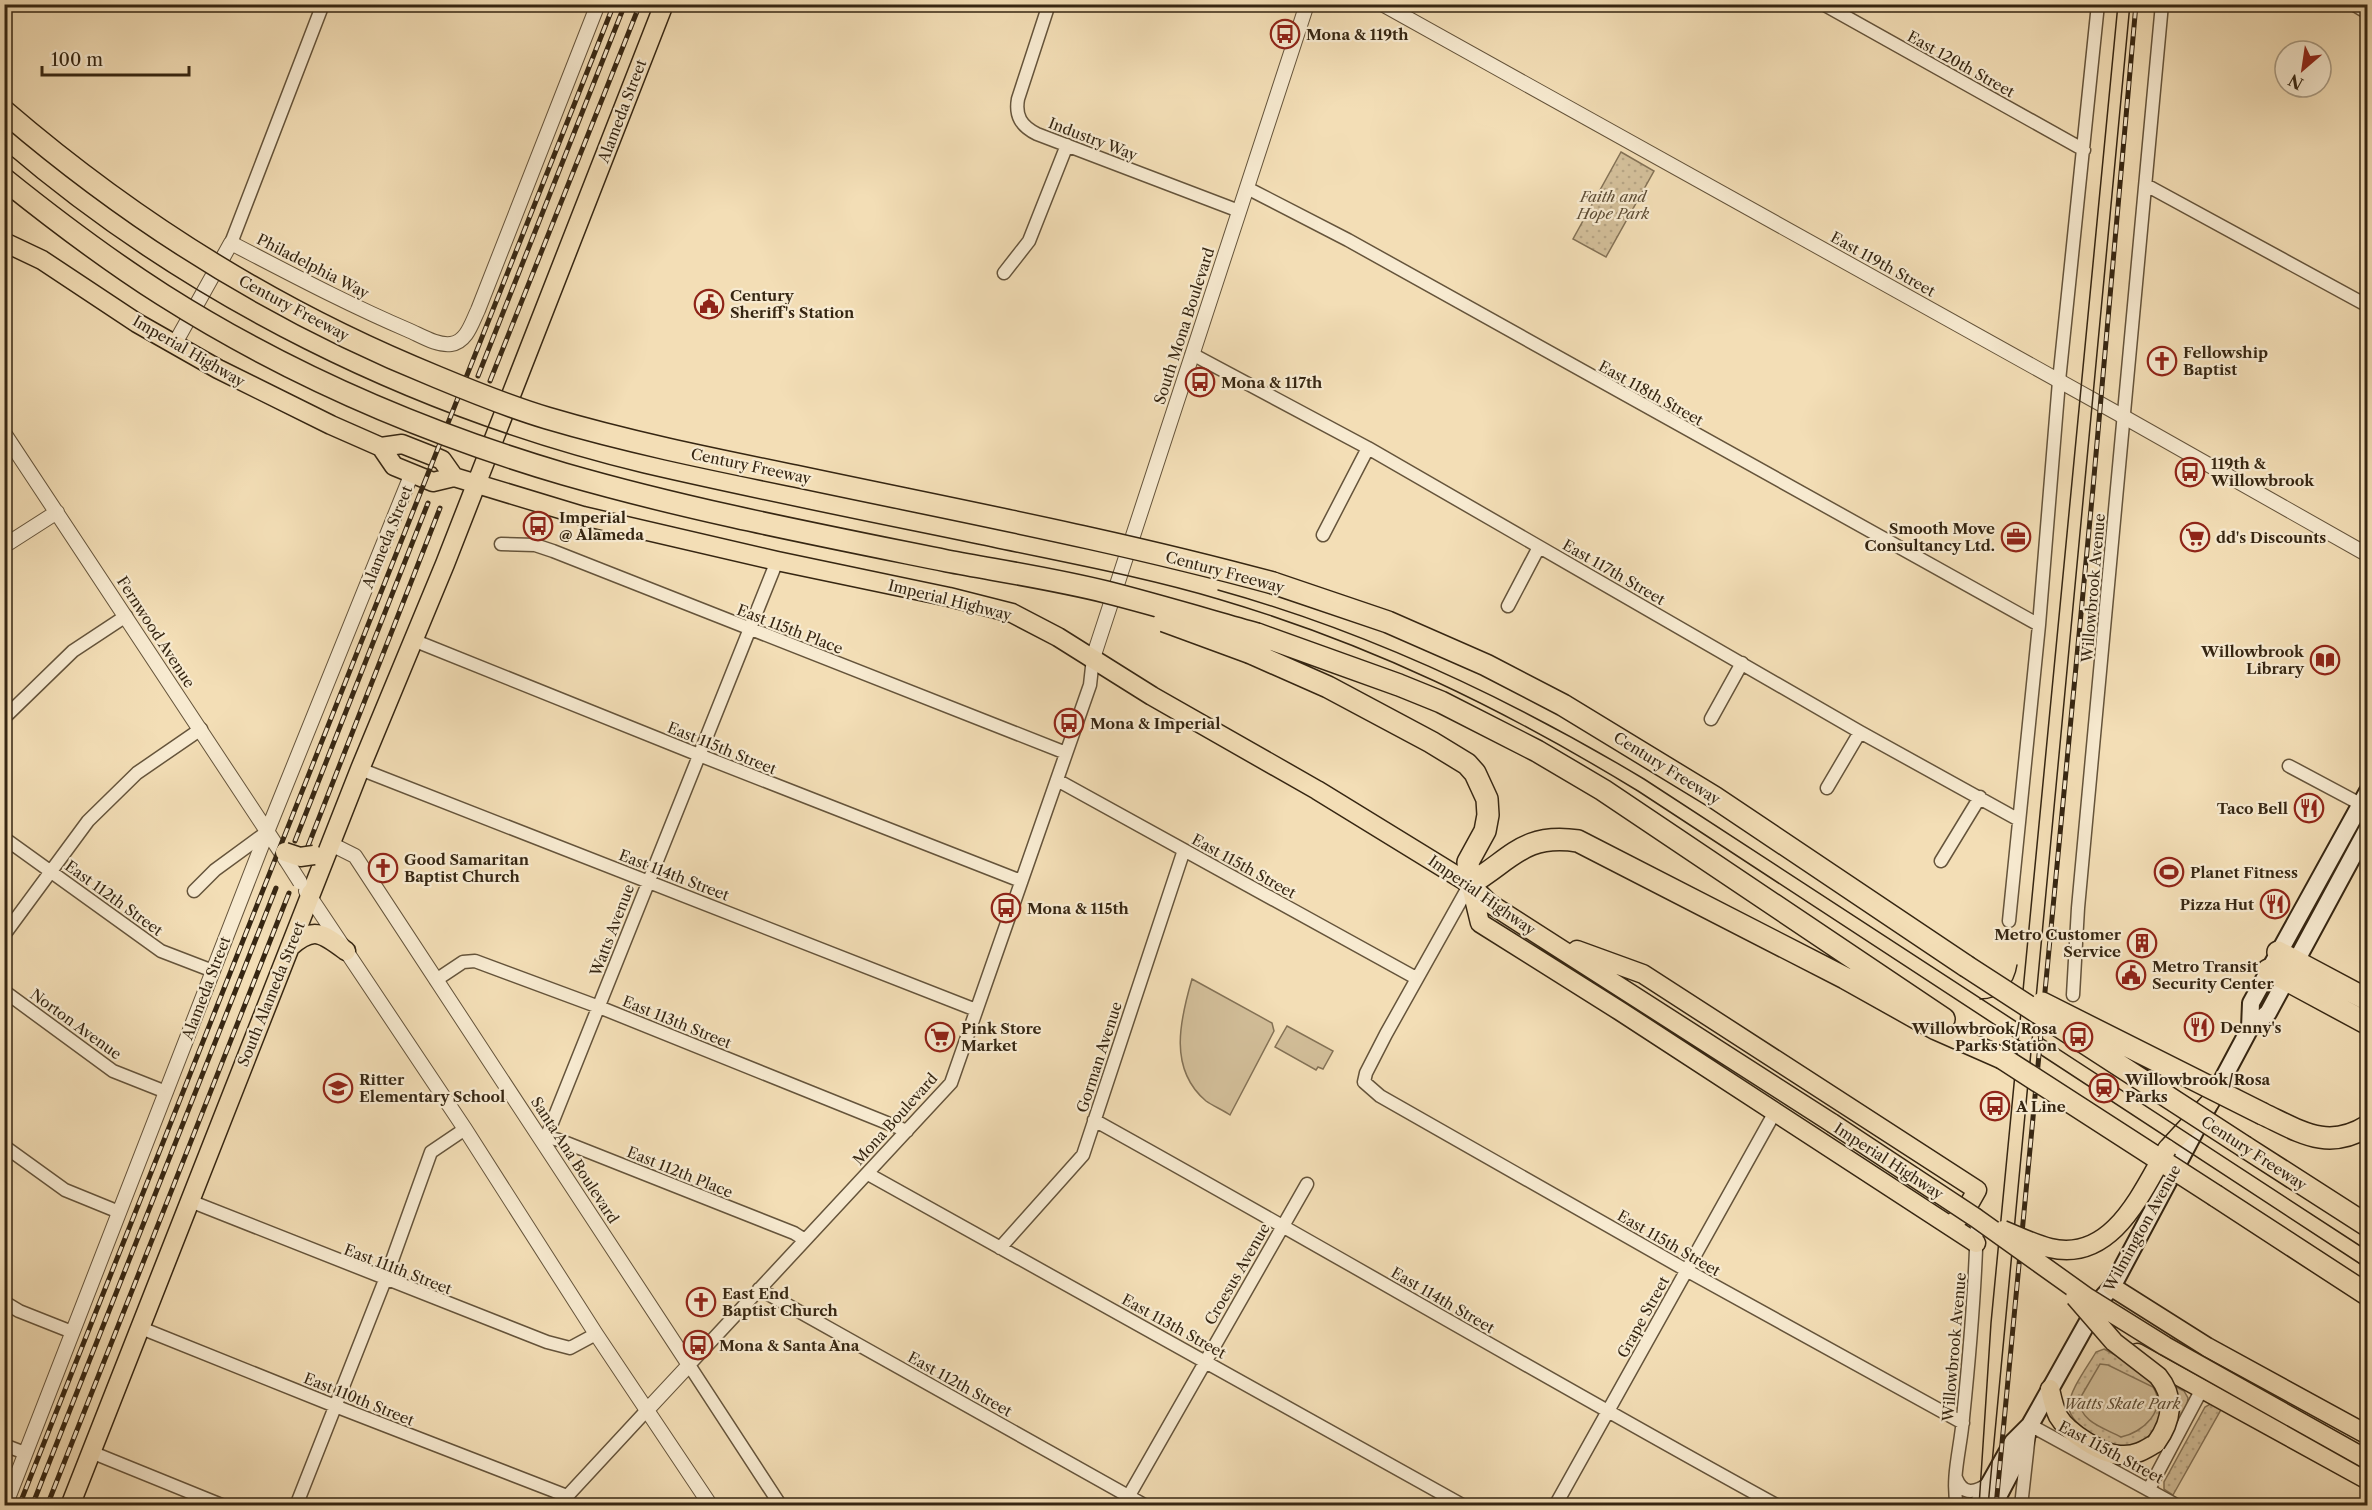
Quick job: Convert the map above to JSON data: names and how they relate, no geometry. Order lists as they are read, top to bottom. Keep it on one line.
{"streets":{"highway":["Century Freeway"],"main road":["Alameda Street","Imperial Highway","South Alameda Street","Wilmington Avenue"],"street":["East 120th Street","Industry Way","East 119th Street","Philadelphia Way","South Mona Boulevard","East 118th Street","East 117th Street","Willowbrook Avenue","East 115th Place","Fernwood Avenue","East 115th Street","East 114th Street","East 112th Street","Watts Avenue","East 113th Street","Norton Avenue","Gorman Avenue","Mona Boulevard","Santa Ana Boulevard","East 112th Place","East 111th Street","Croesus Avenue","Grape Street","East 110th Street"]},"crossings":[["Alameda Street","Imperial Highway"],["Alameda Street","Fernwood Avenue"],["Alameda Street","East 112th Street"],["Alameda Street","South Alameda Street"],["Alameda Street","Norton Avenue"],["Industry Way","South Mona Boulevard"],["East 119th Street","Willowbrook Avenue"],["South Mona Boulevard","Imperial Highway"],["South Mona Boulevard","East 118th Street"],["South Mona Boulevard","East 117th Street"],["South Mona Boulevard","Mona Boulevard"],["Imperial Highway","Watts Avenue"],["Imperial Highway","South Alameda Street"],["Imperial Highway","Mona Boulevard"],["Willowbrook Avenue","East 115th Street"],["East 115th Place","Watts Avenue"],["East 115th Place","Mona Boulevard"],["East 115th Street","Watts Avenue"],["East 115th Street","South Alameda Street"],["East 115th Street","Gorman Avenue"],["East 115th Street","Mona Boulevard"],["East 115th Street","Wilmington Avenue"],["East 115th Street","Grape Street"],["East 114th Street","Watts Avenue"],["East 114th Street","South Alameda Street"],["East 114th Street","Gorman Avenue"],["East 114th Street","Mona Boulevard"],["East 114th Street","Croesus Avenue"],["East 114th Street","Grape Street"],["East 112th Street","Mona Boulevard"],["East 112th Street","Croesus Avenue"],["Watts Avenue","East 113th Street"],["Watts Avenue","Santa Ana Boulevard"],["Watts Avenue","East 112th Place"],["South Alameda Street","Santa Ana Boulevard"],["South Alameda Street","East 111th Street"],["South Alameda Street","East 110th Street"],["East 113th Street","Gorman Avenue"],["East 113th Street","Mona Boulevard"],["East 113th Street","Santa Ana Boulevard"],["East 113th Street","Croesus Avenue"],["Mona Boulevard","Santa Ana Boulevard"],["Mona Boulevard","East 112th Place"],["Mona Boulevard","East 110th Street"],["Santa Ana Boulevard","East 112th Place"]],"parks":["Faith and Hope Park","Watts Skate Park"],"places":{"bus stop":["Mona & 119th","Mona & 117th","119th & Willowbrook","Imperial @ Alameda","Mona & Imperial","Mona & 115th","Willowbrook/Rosa Parks Station","A Line","Mona & Santa Ana"],"public building":["Century Sheriff's Station","Metro Transit Security Center"],"church":["Fellowship Baptist","Good Samaritan Baptist Church","East End Baptist Church"],"office":["Smooth Move Consultancy Ltd."],"supermarket":["dd's Discounts","Pink Store Market"],"library":["Willowbrook Library"],"restaurant":["Taco Bell","Pizza Hut","Denny's"],"sports":["Planet Fitness"],"building":["Metro Customer Service"],"school or university":["Ritter Elementary School"],"station":["Willowbrook/Rosa Parks"]},"scale_bar":"100 m","north":"bottom left"}
